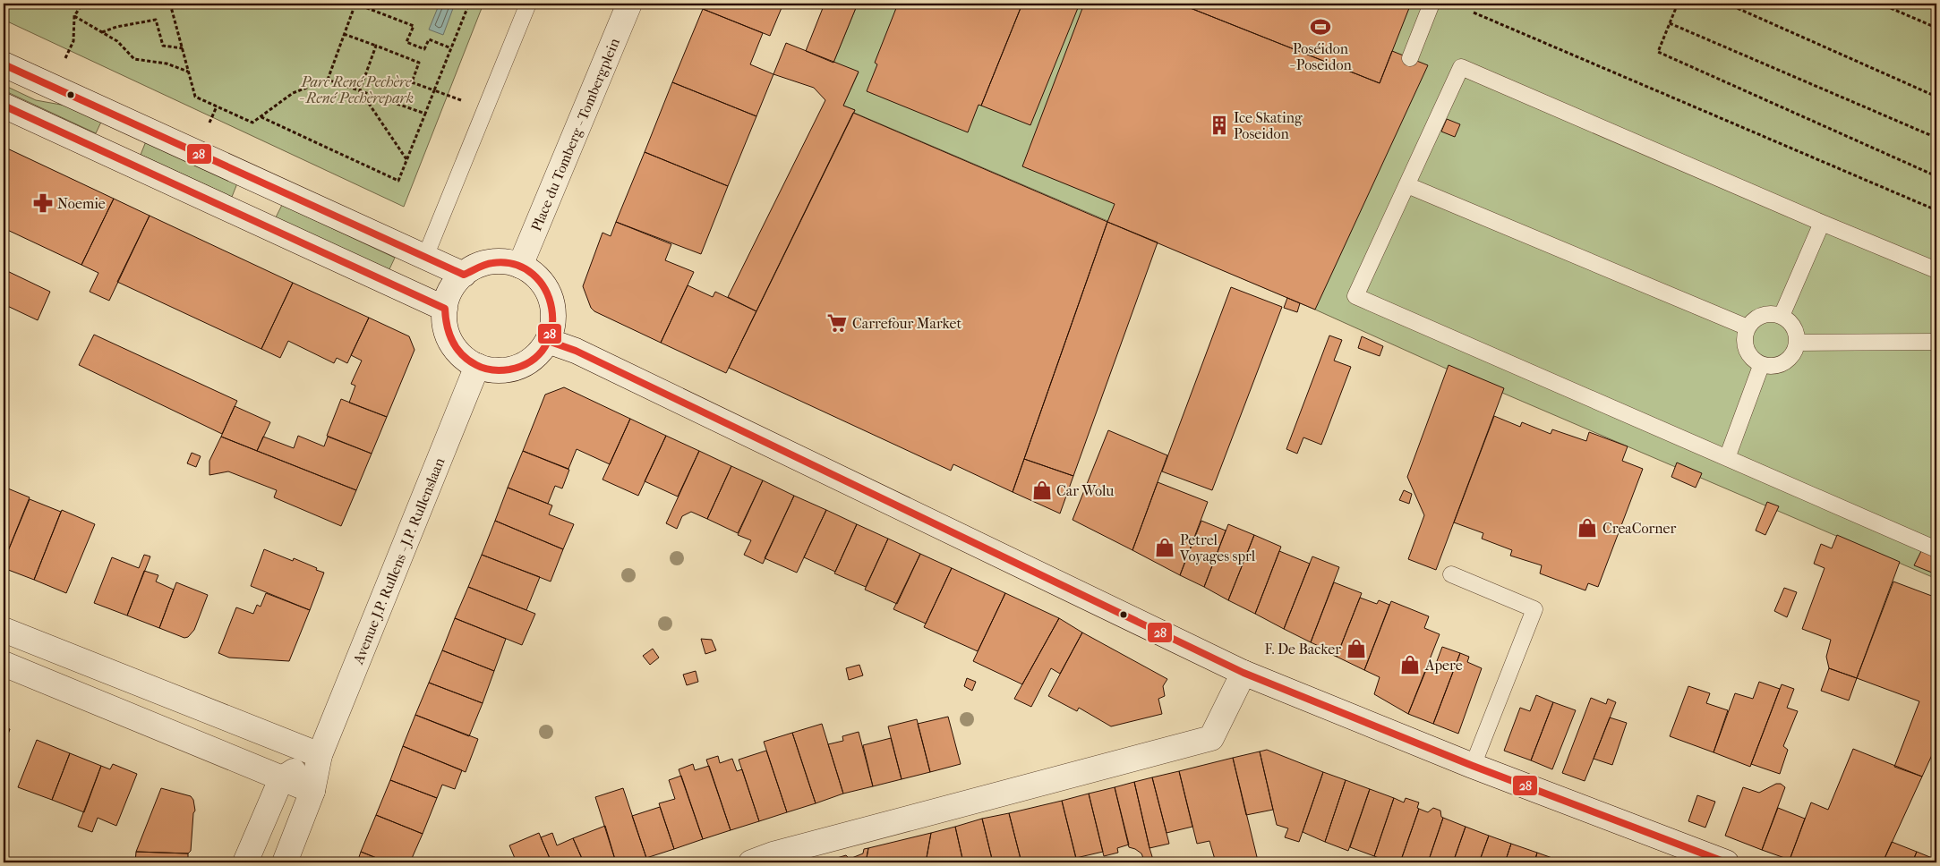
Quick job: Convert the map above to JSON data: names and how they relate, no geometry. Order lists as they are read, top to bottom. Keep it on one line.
{"streets":{"street":["Place du Tomberg - Tombergplein","Avenue J.P. Rullens - J.P. Rullenslaan"]},"crossings":[["Place du Tomberg - Tombergplein","Avenue J.P. Rullens - J.P. Rullenslaan"]],"parks":["Parc René Pechère - René Pechèrepark"],"places":{"sports":["Poséidon - Poseidon"],"building":["Ice Skating Poseidon"],"pharmacy":["Noemie"],"supermarket":["Carrefour Market"],"shop":["Car Wolu","CreaCorner","Petrel Voyages sprl","F. De Backer","Apere"]},"lines":["transit line 28"]}
